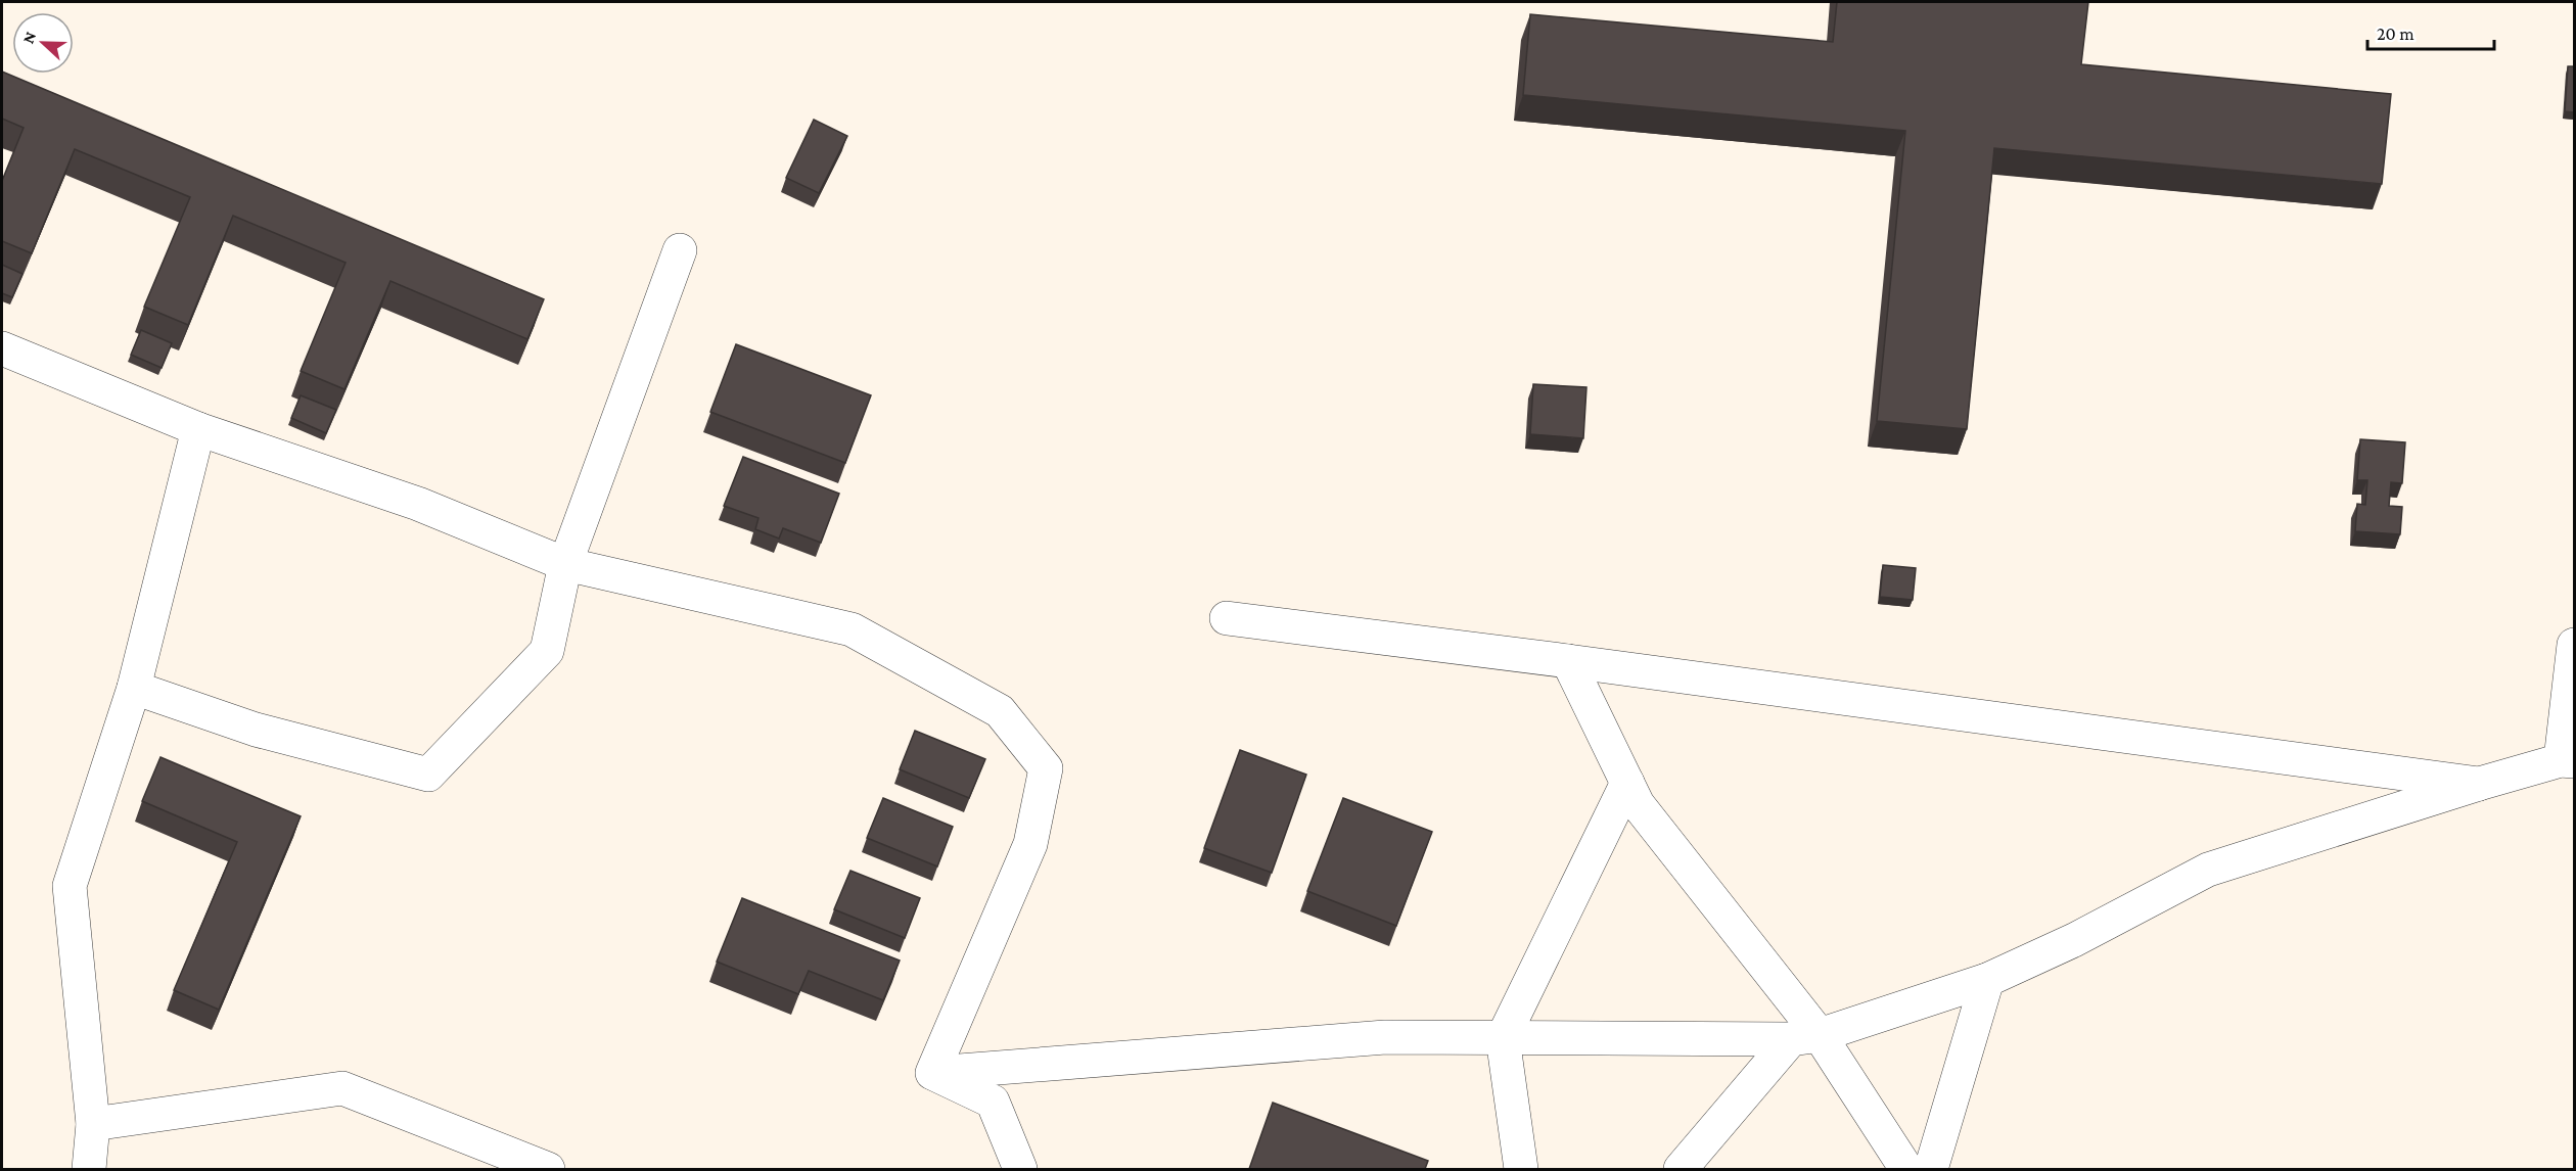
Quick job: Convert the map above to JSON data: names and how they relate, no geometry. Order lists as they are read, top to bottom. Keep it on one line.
{"scale_bar":"20 m","north":"left"}
